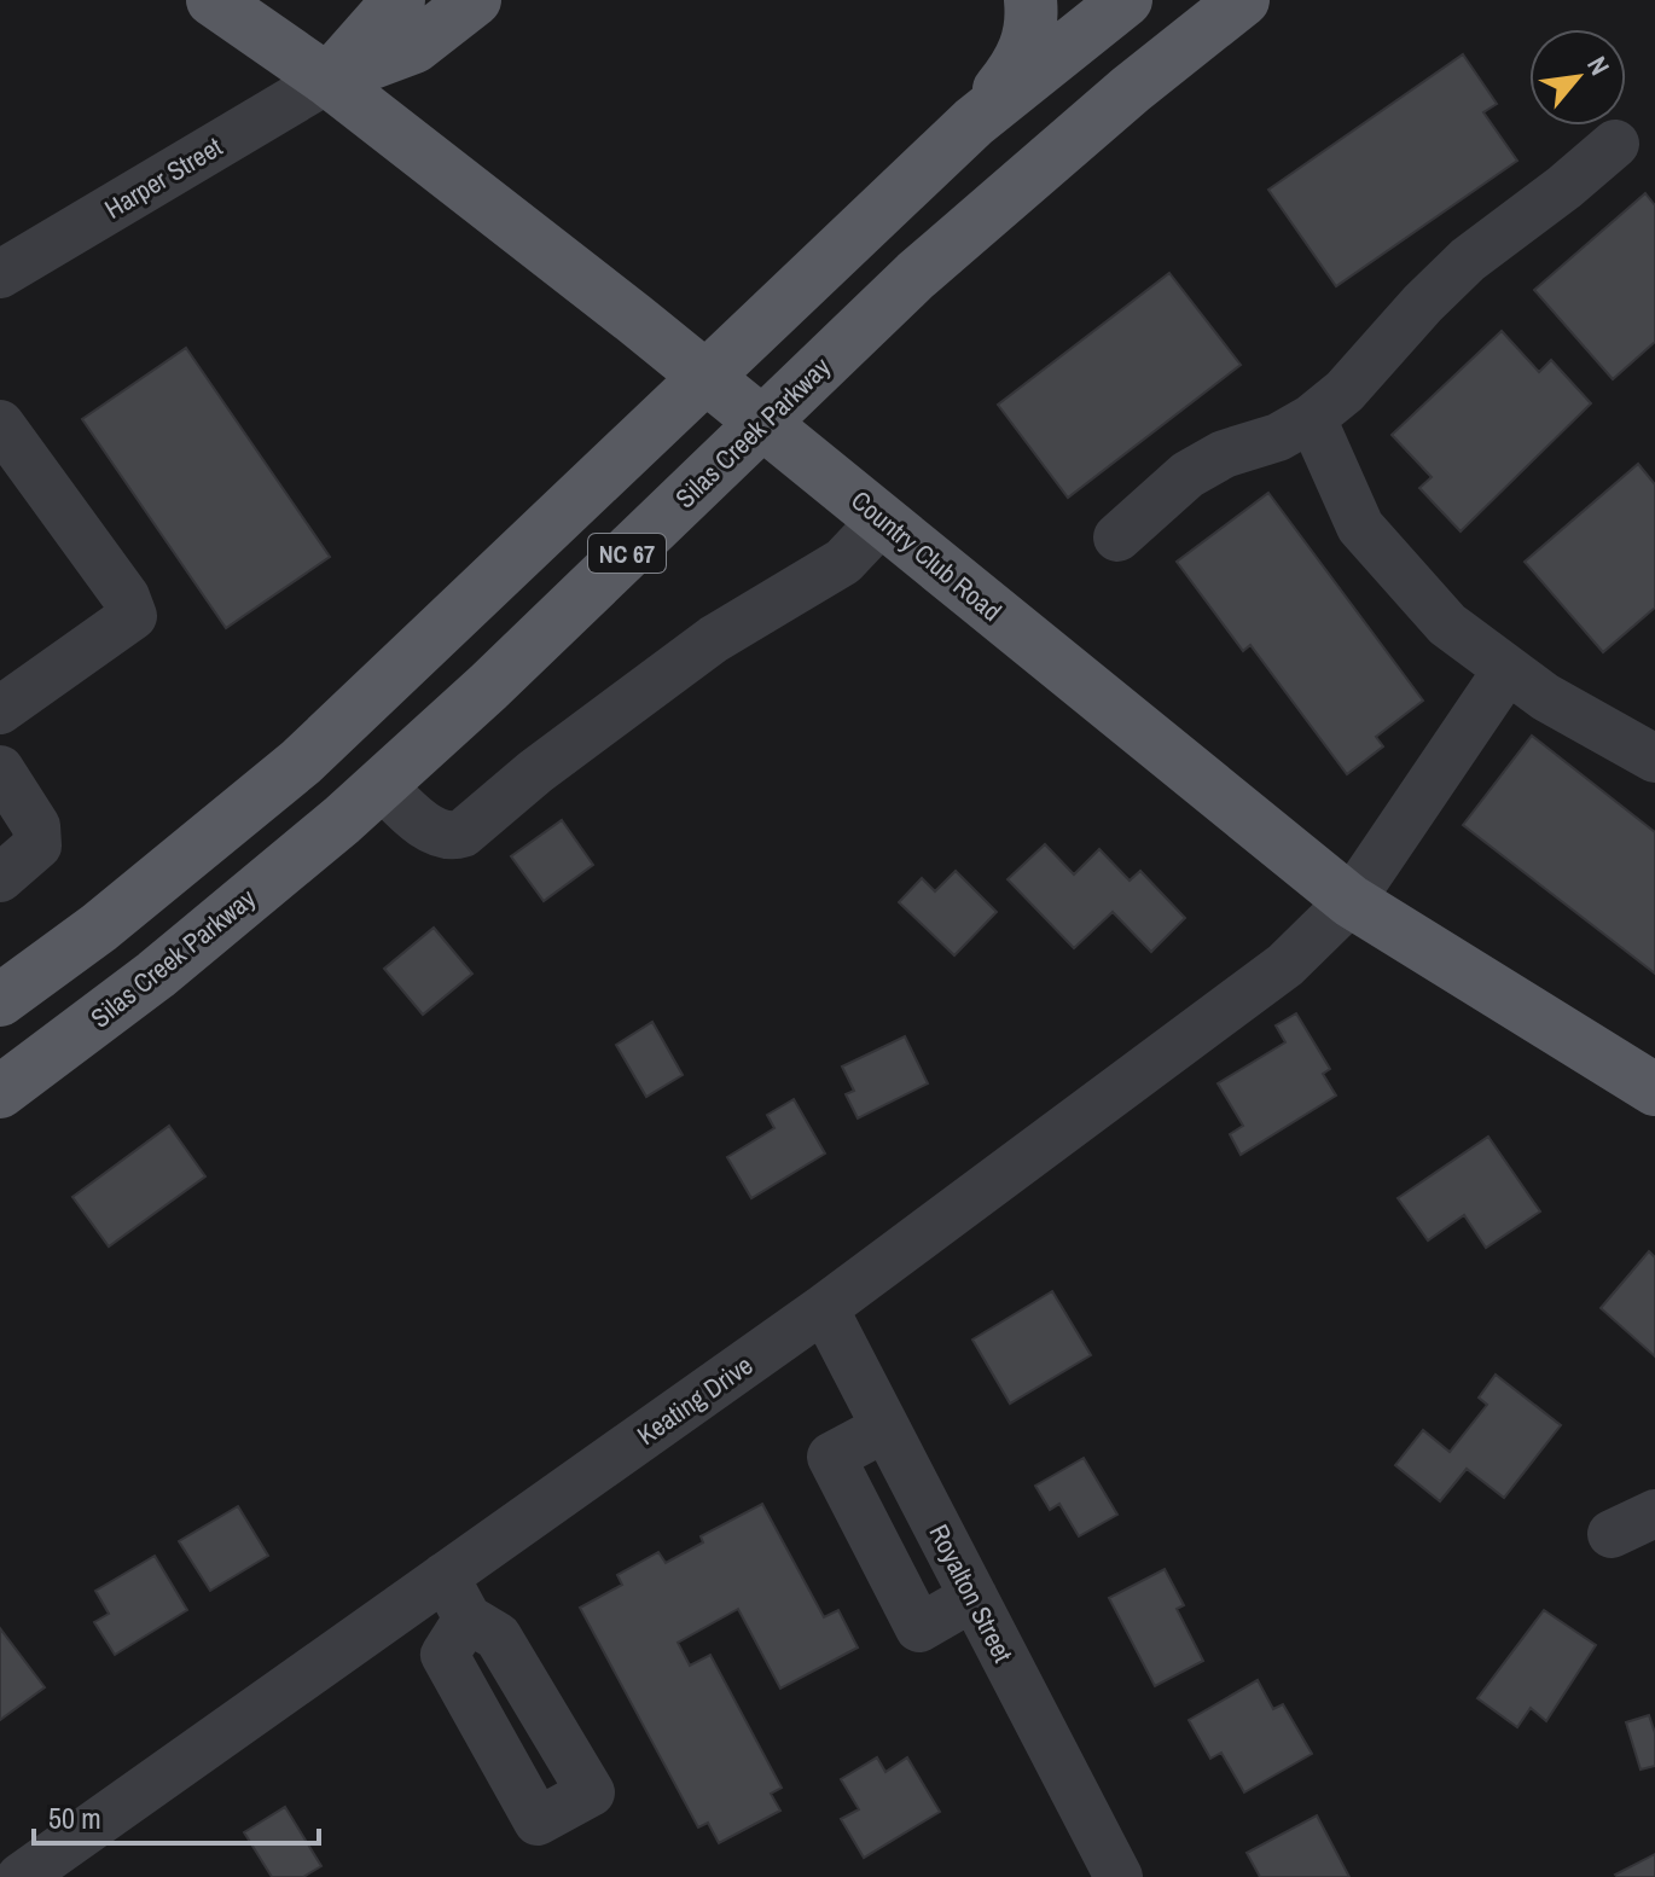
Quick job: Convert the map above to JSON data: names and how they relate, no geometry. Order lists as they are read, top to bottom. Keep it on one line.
{"streets":{"main road":["Silas Creek Parkway","NC 67","Country Club Road"],"street":["Harper Street","Keating Drive","Royalton Street"]},"crossings":[["Harper Street","Country Club Road"],["Country Club Road","Keating Drive"],["Keating Drive","Royalton Street"]],"scale_bar":"50 m","north":"top right"}
